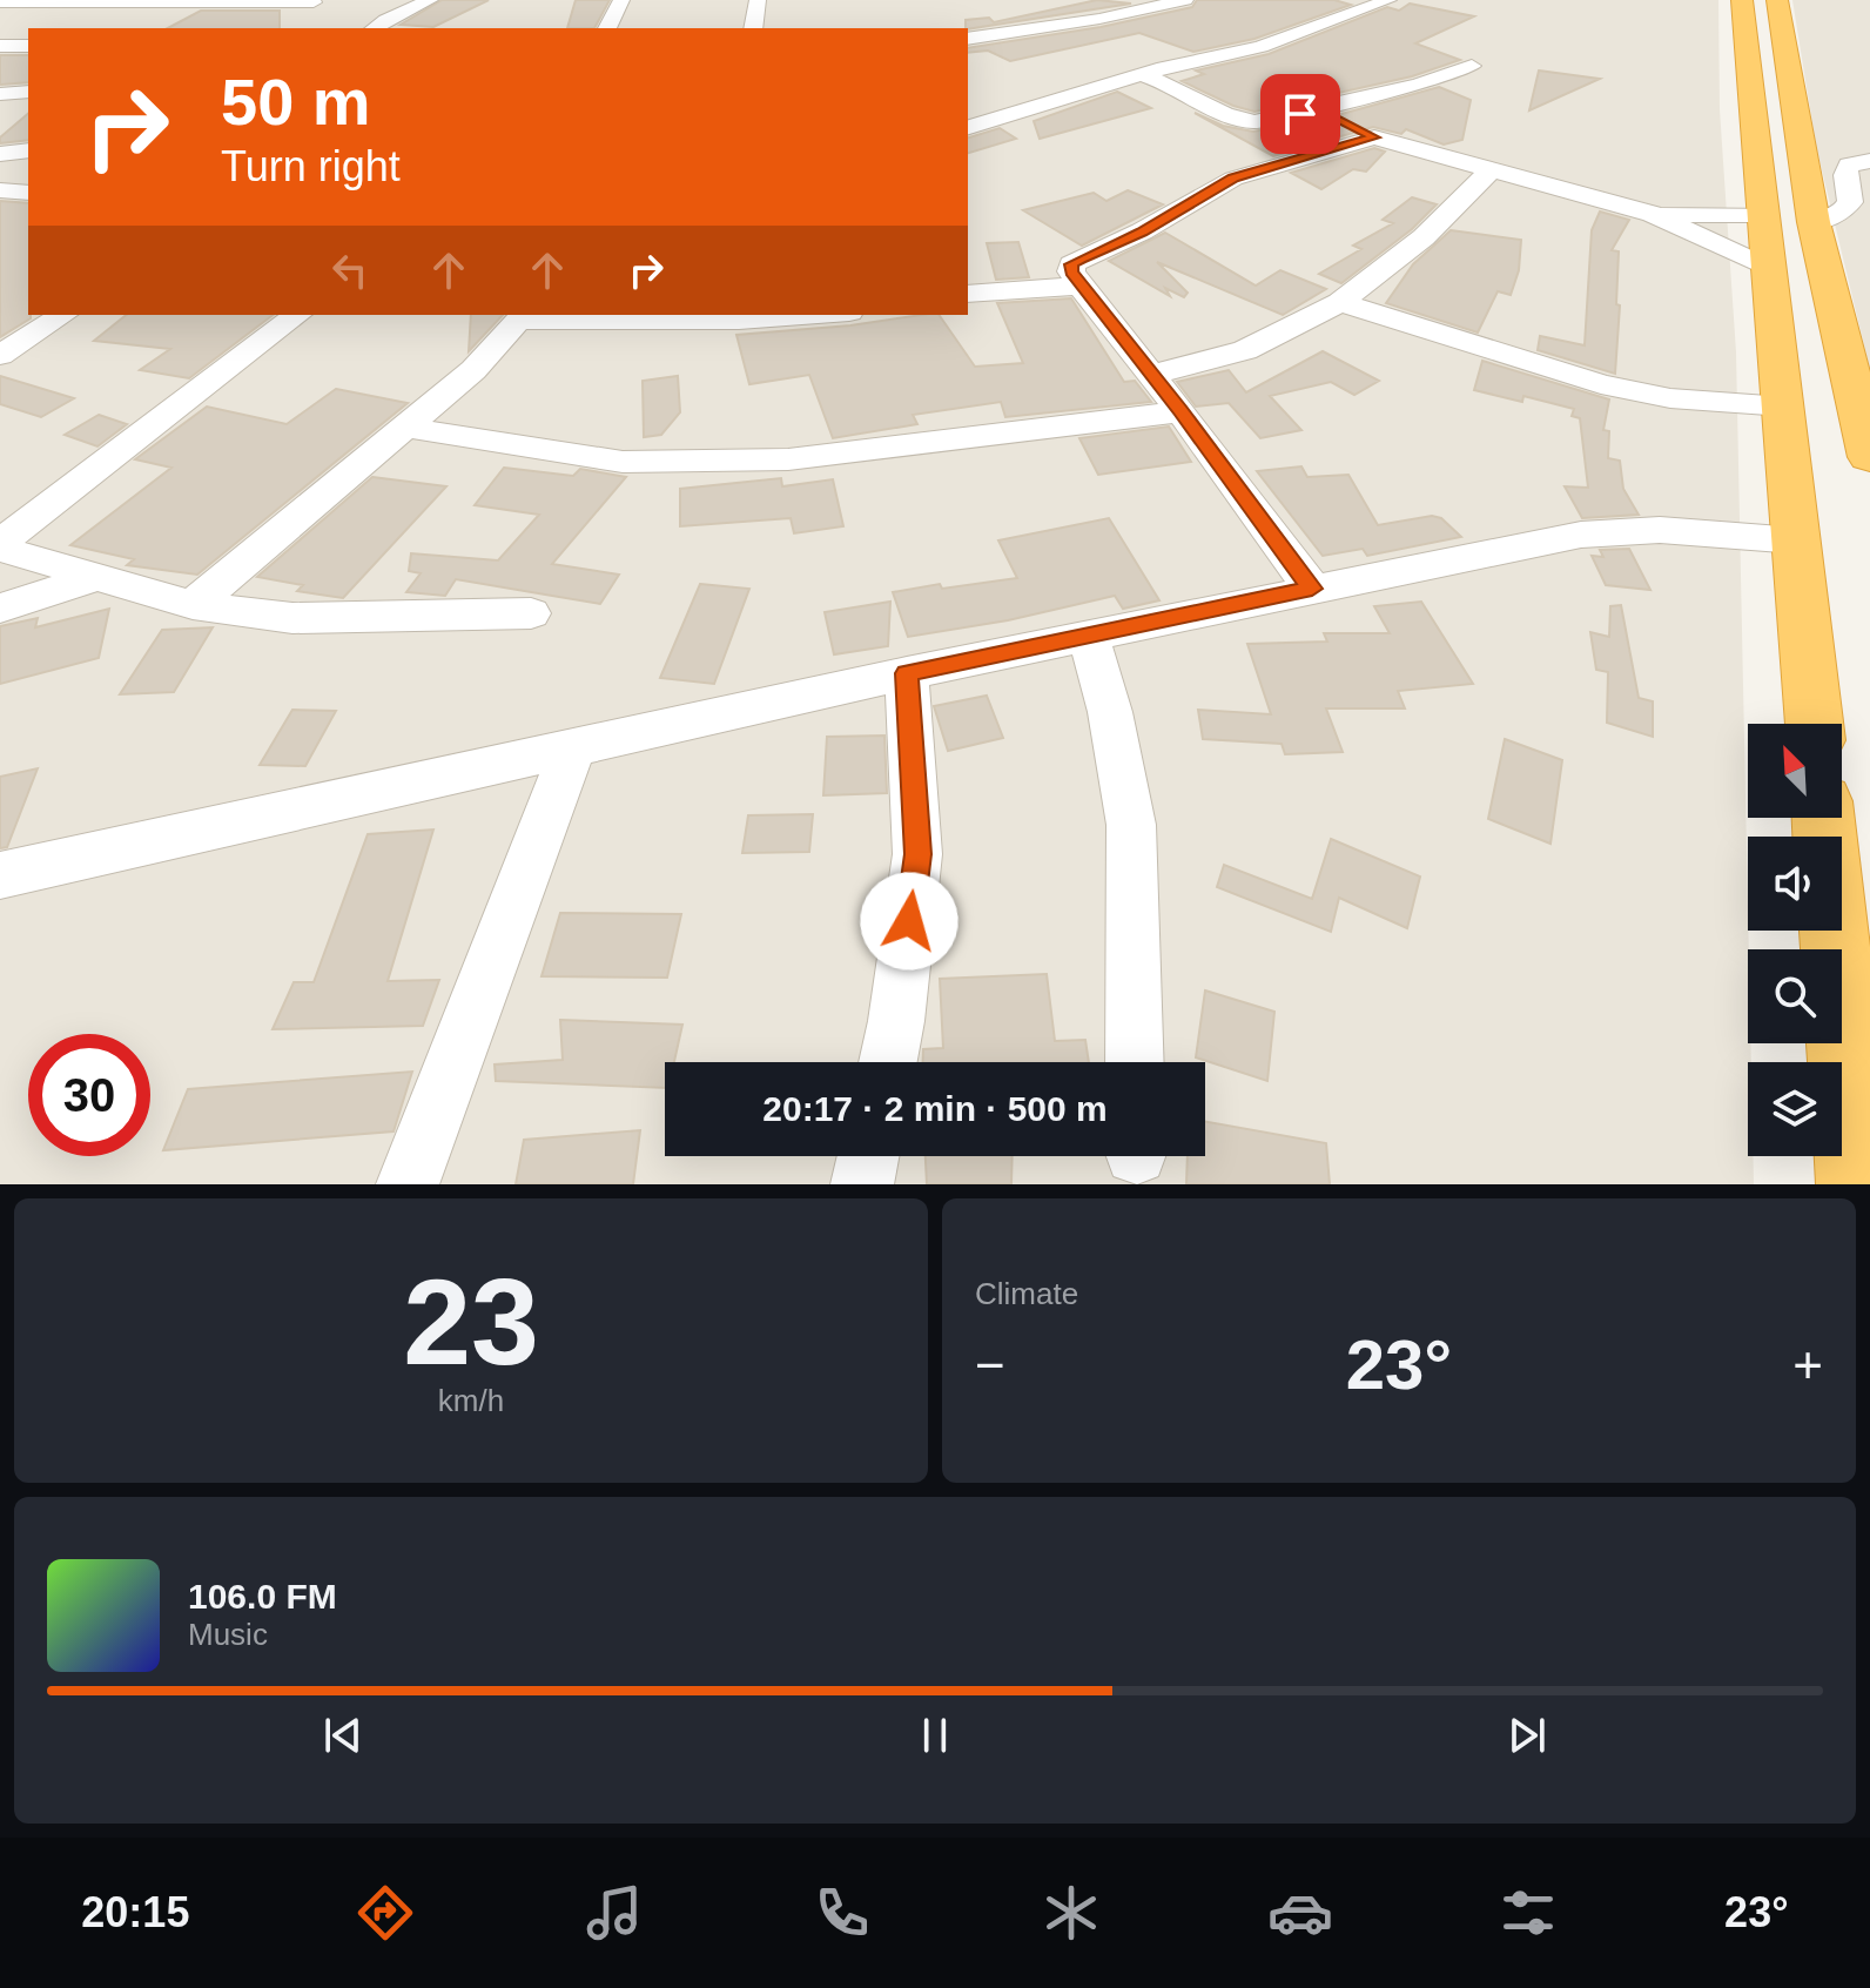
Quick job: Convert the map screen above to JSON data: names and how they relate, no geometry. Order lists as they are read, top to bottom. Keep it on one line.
{"north":"top left","page":{"turn":["50 m","Turn right"],"limit":"30","trip":"20:17 · 2 min · 500 m","tile":[["23","km/h"],"Climate"],"heat":["−","23°","+"],"song":["106.0 FM","Music"],"tabs":["20:15","23°"]}}
